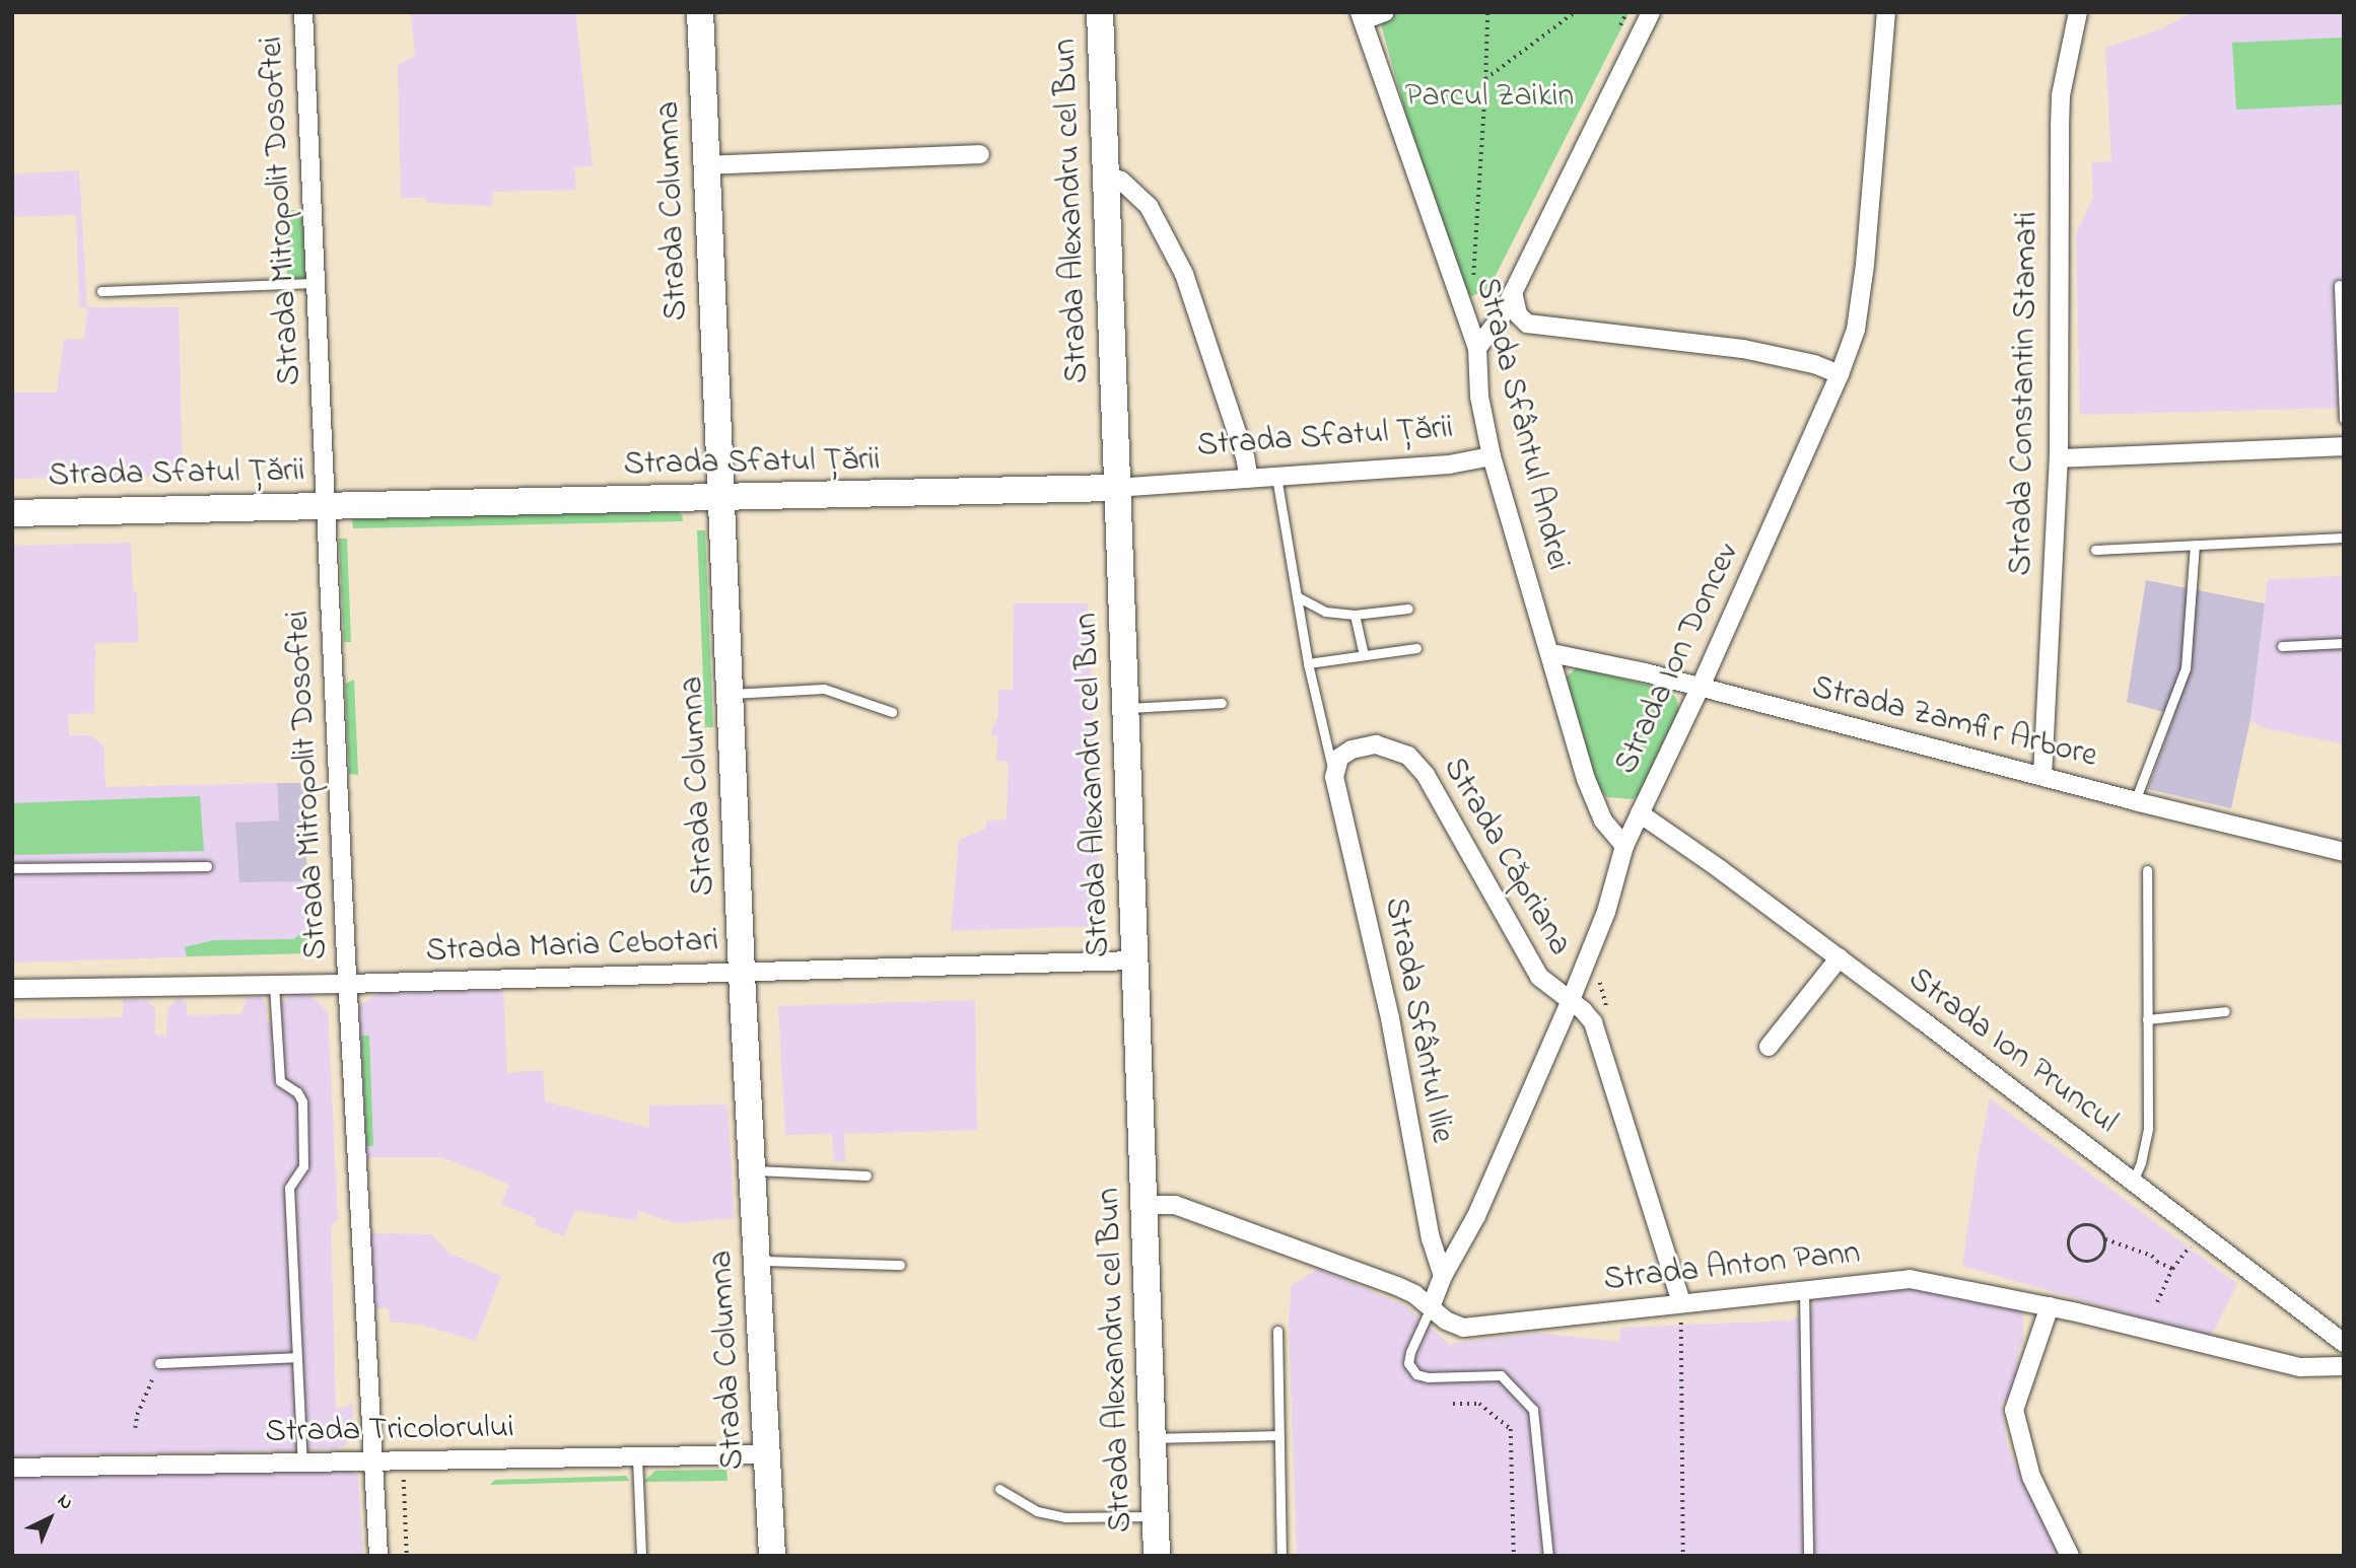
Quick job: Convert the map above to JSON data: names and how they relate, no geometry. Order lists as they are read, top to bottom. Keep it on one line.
{"streets":{"main road":["Strada Columna","Strada Alexandru cel Bun","Strada Sfatul Țării"],"street":["Strada Mitropolit Dosoftei","Strada Constantin Stamati","Strada Sfântul Andrei","Strada Ion Doncev","Strada Zamfir Arbore","Strada Căpriana","Strada Maria Cebotari","Strada Sfântul Ilie","Strada Ion Pruncul","Strada Anton Pann","Strada Tricolorului"]},"crossings":[["Strada Mitropolit Dosoftei","Strada Sfatul Țării"],["Strada Mitropolit Dosoftei","Strada Maria Cebotari"],["Strada Mitropolit Dosoftei","Strada Tricolorului"],["Strada Columna","Strada Sfatul Țării"],["Strada Columna","Strada Maria Cebotari"],["Strada Columna","Strada Tricolorului"],["Strada Alexandru cel Bun","Strada Sfatul Țării"],["Strada Alexandru cel Bun","Strada Maria Cebotari"],["Strada Alexandru cel Bun","Strada Anton Pann"],["Strada Constantin Stamati","Strada Zamfir Arbore"],["Strada Sfântul Andrei","Strada Sfatul Țării"],["Strada Sfântul Andrei","Strada Ion Doncev"],["Strada Sfântul Andrei","Strada Zamfir Arbore"],["Strada Ion Doncev","Strada Zamfir Arbore"],["Strada Ion Doncev","Strada Căpriana"],["Strada Ion Doncev","Strada Sfântul Ilie"],["Strada Ion Doncev","Strada Ion Pruncul"],["Strada Ion Doncev","Strada Anton Pann"],["Strada Căpriana","Strada Sfântul Ilie"],["Strada Căpriana","Strada Anton Pann"]],"parks":["Parcul Zaikin"],"north":"top right"}
